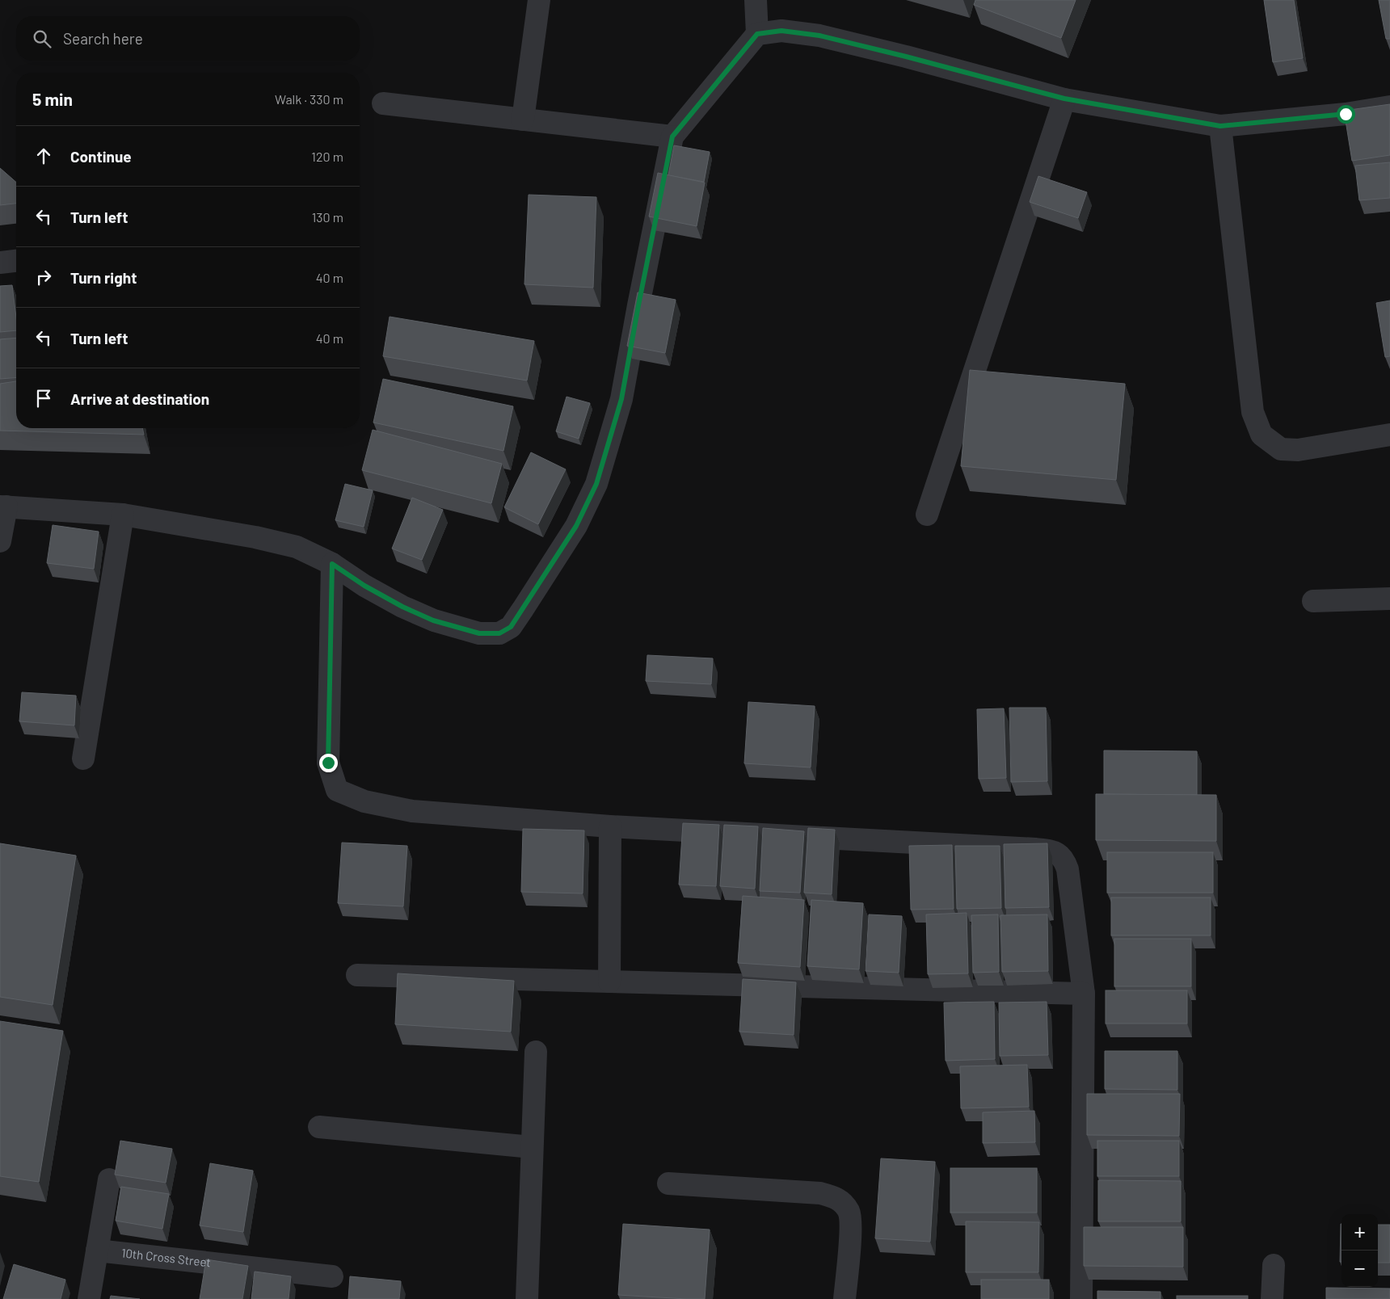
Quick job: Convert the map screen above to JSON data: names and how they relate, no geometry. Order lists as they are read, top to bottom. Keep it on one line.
{"streets":{"street":["10th Cross Street"]},"page":{"search":"Search here","heading":["5 min","Walk · 330 m"],"list":[["Continue","120 m"],["Turn left","130 m"],["Turn right","40 m"],["Turn left","40 m"],"Arrive at destination"],"map_buttons":["+","−"]}}
